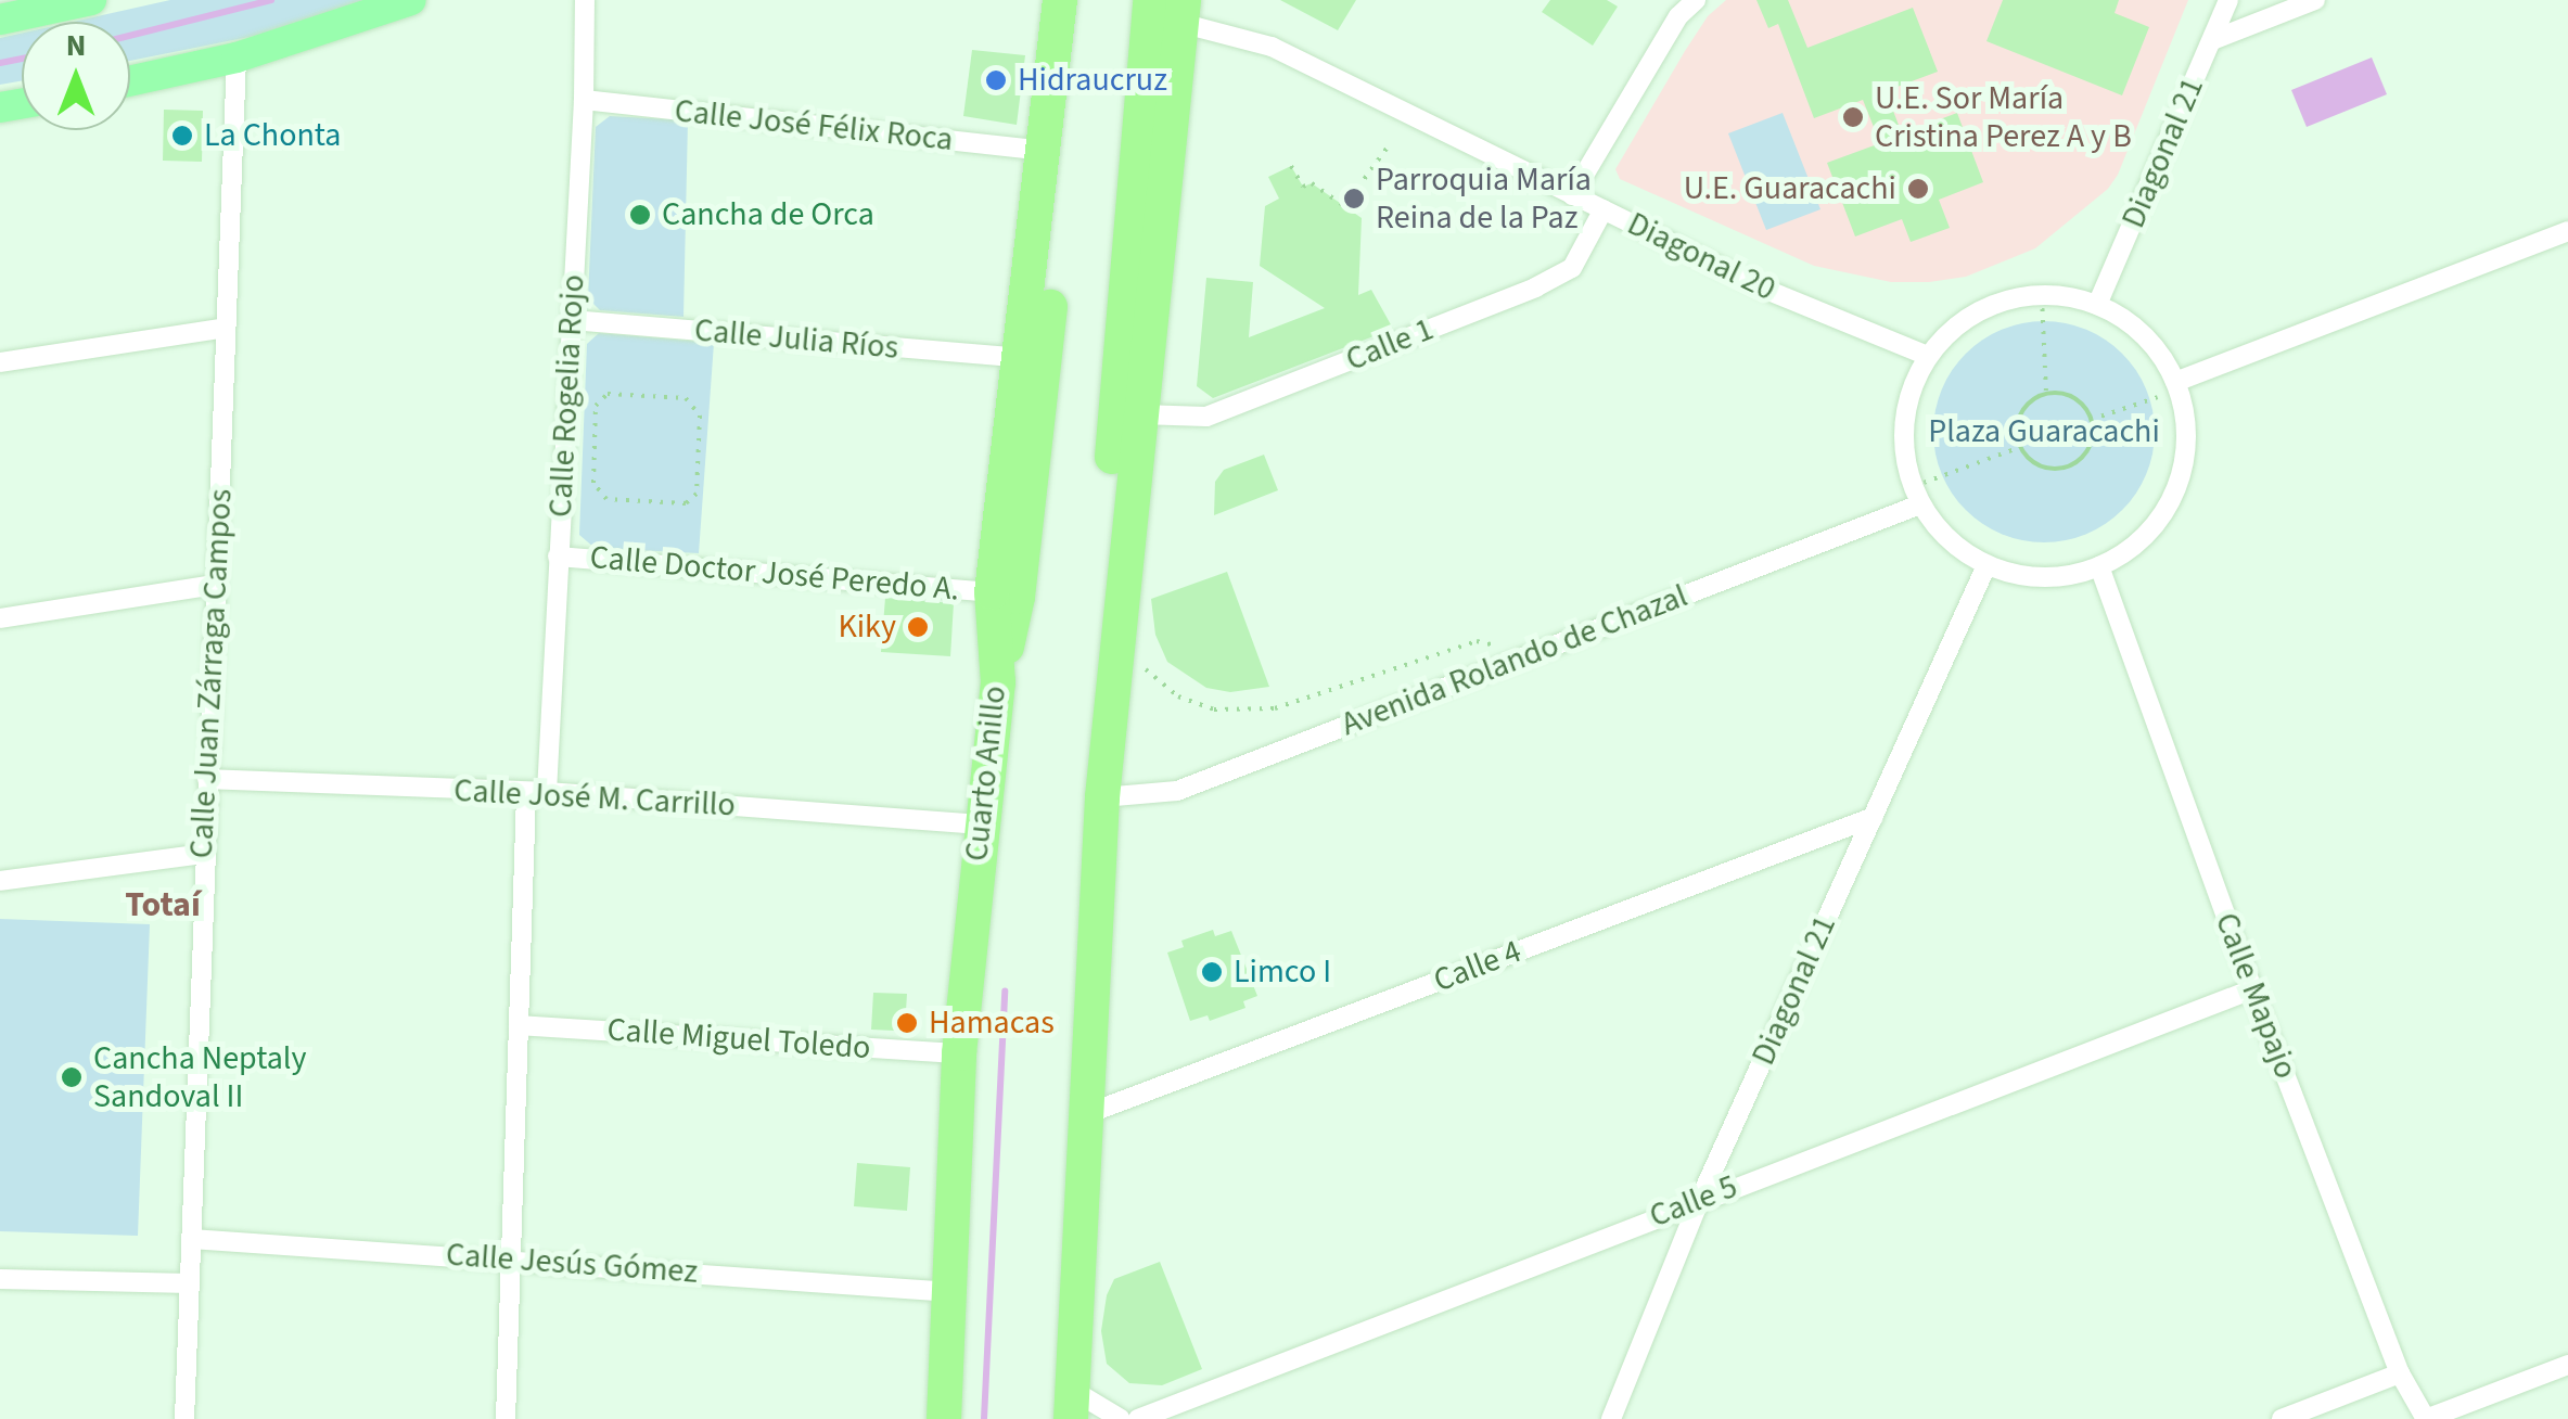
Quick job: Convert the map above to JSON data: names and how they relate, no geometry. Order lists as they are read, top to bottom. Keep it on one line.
{"streets":{"highway":["Cuarto Anillo"],"street":["Calle José Félix Roca","Diagonal 21","Diagonal 20","Calle Julia Ríos","Calle 1","Calle Rogelia Rojo","Calle Doctor José Peredo A.","Avenida Rolando de Chazal","Calle Juan Zárraga Campos","Calle José M. Carrillo","Calle 4","Calle Mapajo","Calle Miguel Toledo","Calle 5","Calle Jesús Gómez"]},"crossings":[["Calle José Félix Roca","Calle Rogelia Rojo"],["Calle José Félix Roca","Cuarto Anillo"],["Diagonal 21","Calle 4"],["Diagonal 21","Calle 5"],["Diagonal 20","Calle 1"],["Calle Julia Ríos","Calle Rogelia Rojo"],["Calle Julia Ríos","Cuarto Anillo"],["Calle Rogelia Rojo","Calle Doctor José Peredo A."],["Calle Rogelia Rojo","Calle José M. Carrillo"],["Calle Rogelia Rojo","Calle Miguel Toledo"],["Calle Rogelia Rojo","Calle Jesús Gómez"],["Calle Doctor José Peredo A.","Cuarto Anillo"],["Calle Juan Zárraga Campos","Calle José M. Carrillo"],["Calle Juan Zárraga Campos","Calle Jesús Gómez"],["Cuarto Anillo","Calle José M. Carrillo"],["Cuarto Anillo","Calle Miguel Toledo"],["Cuarto Anillo","Calle Jesús Gómez"],["Calle Mapajo","Calle 5"]],"districts":["Totaí"],"parks":["Plaza Guaracachi"],"places":["Hidraucruz","U.E. Sor María Cristina Perez A y B","La Chonta","U.E. Guaracachi","Parroquia María Reina de la Paz","Cancha de Orca","Kiky","Limco I","Hamacas","Cancha Neptaly Sandoval II"],"north":"top"}
